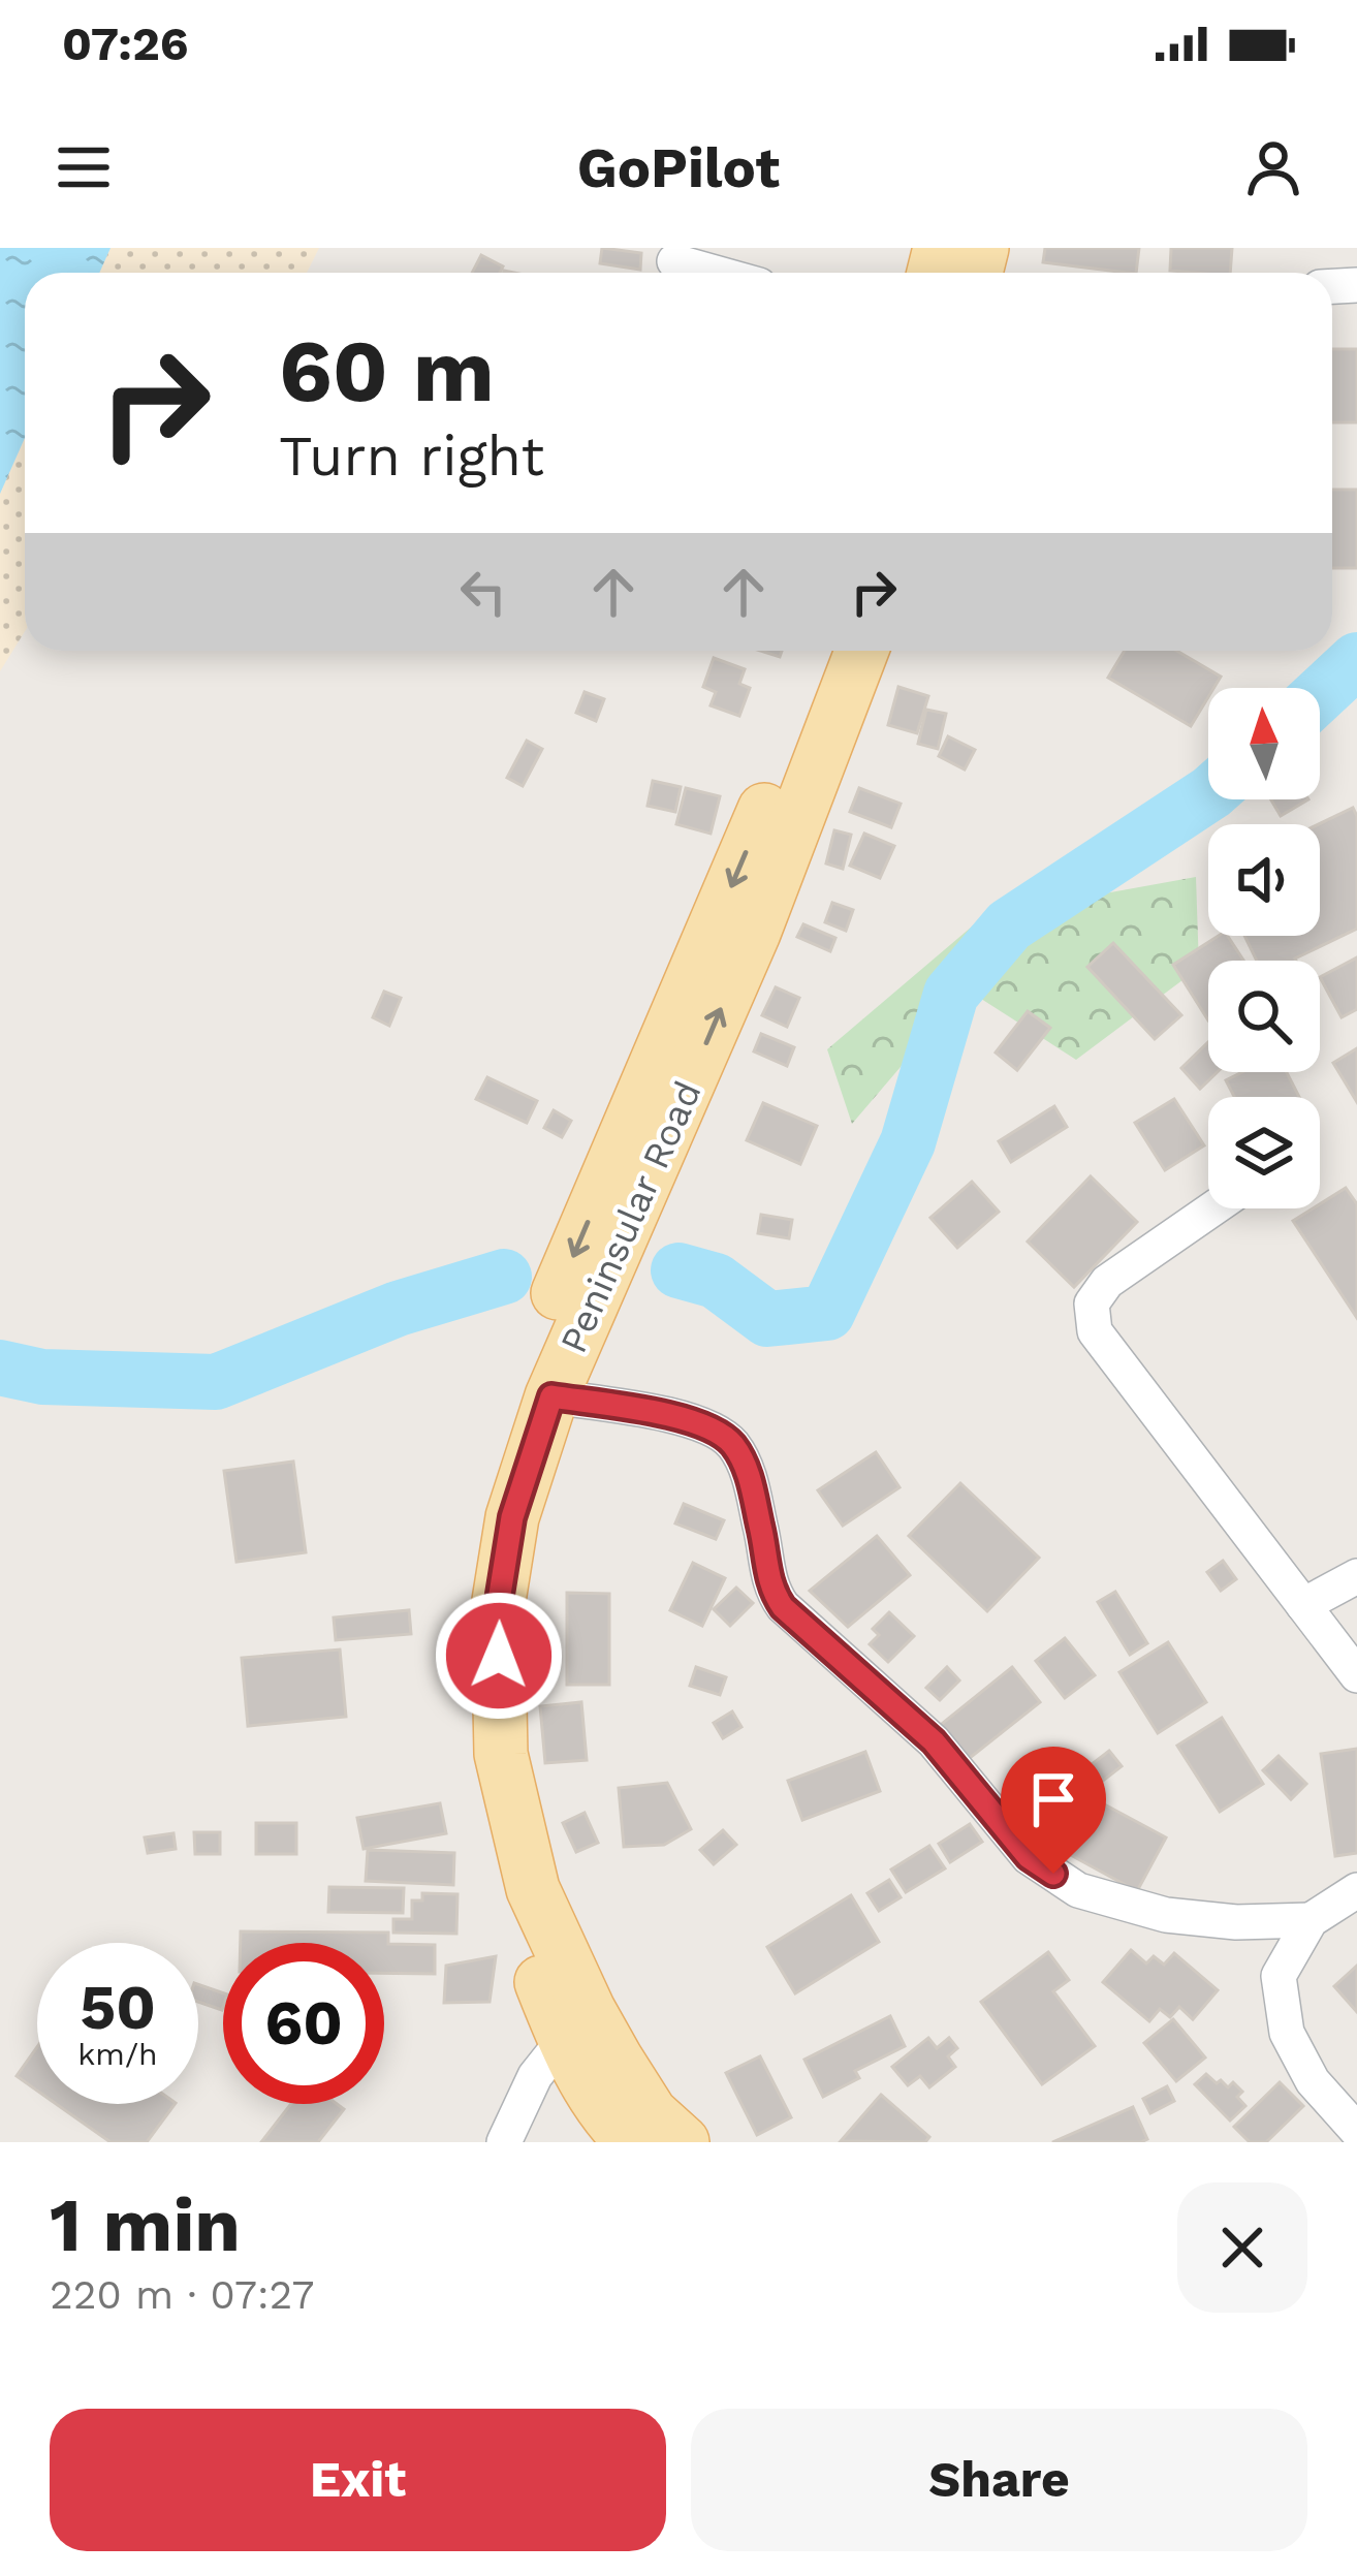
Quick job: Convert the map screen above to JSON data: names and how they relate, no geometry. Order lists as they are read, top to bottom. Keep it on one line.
{"streets":{"main road":["Peninsular Road"]},"north":"top","page":{"status":"07:26","header":"GoPilot","turn":["60 m","Turn right"],"speed":"50 km/h","limit":"60","heading":["1 min","220 m · 07:27"],"buttons":["Exit","Share"]}}
